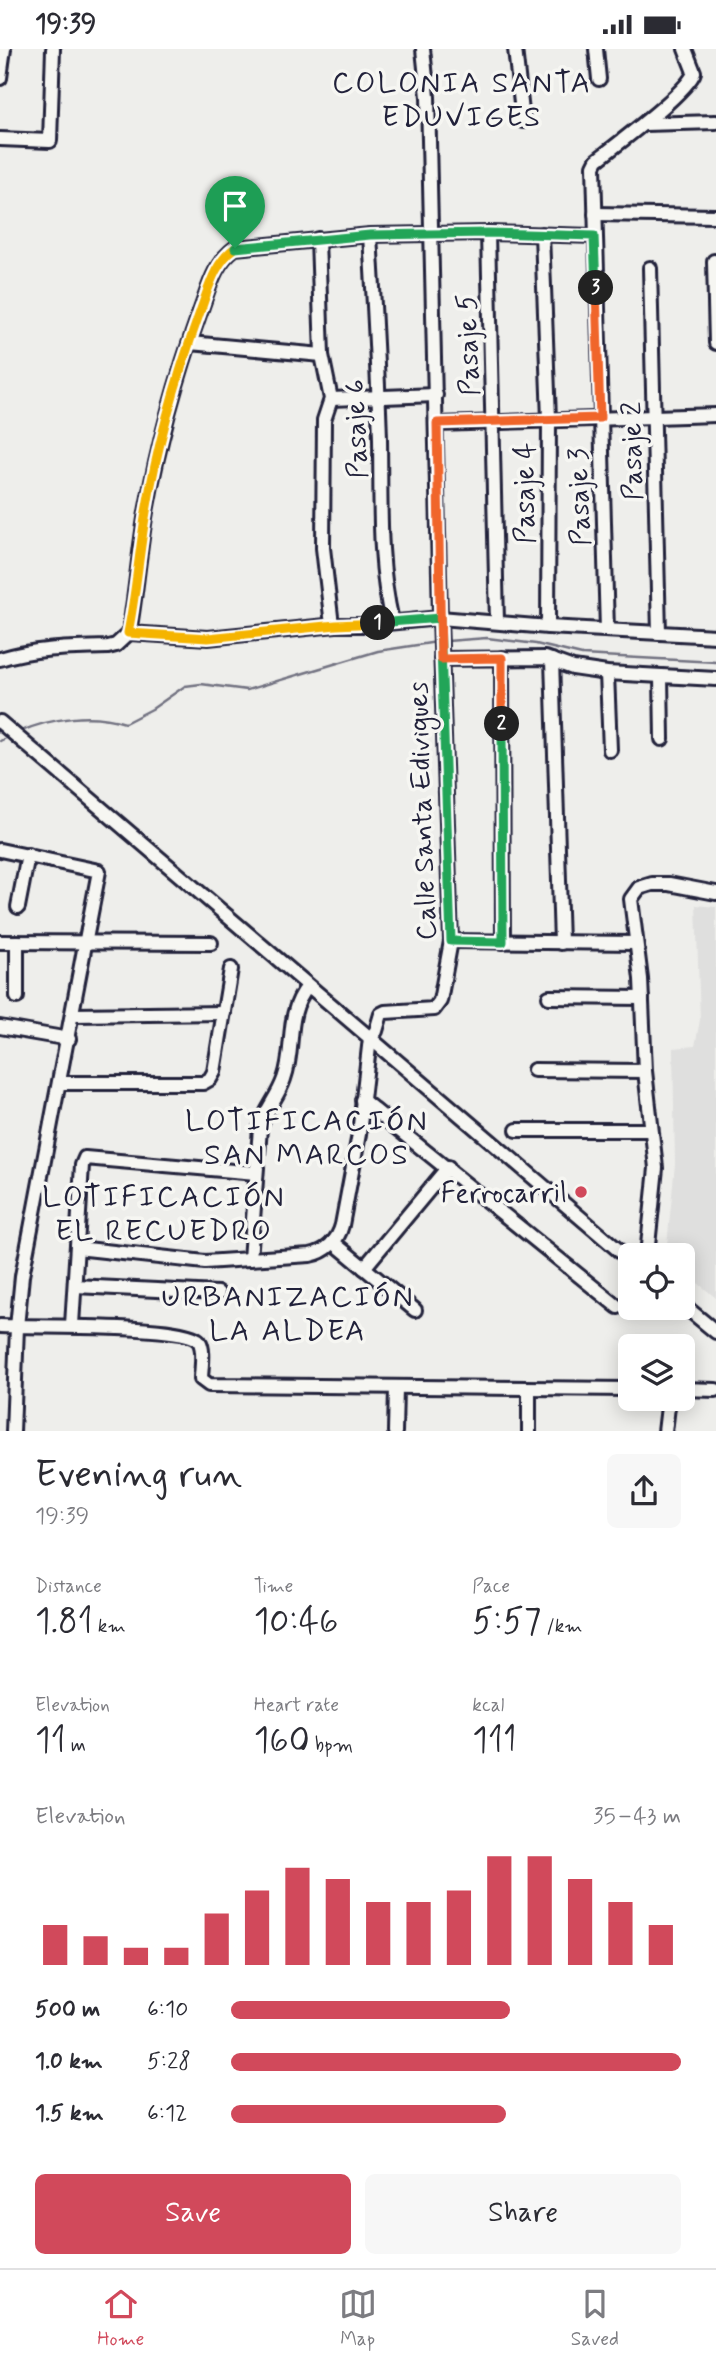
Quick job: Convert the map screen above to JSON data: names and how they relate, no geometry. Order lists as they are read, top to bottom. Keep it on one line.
{"streets":{"street":["Pasaje 5","Pasaje 6","Pasaje 2","Pasaje 4","Pasaje 3","Calle Santa Edivigues"]},"districts":["COLONIA SANTA EDUVIGES","LOTIFICACIÓN SAN MARCOS","LOTIFICACIÓN EL RECUEDRO","URBANIZACIÓN LA ALDEA"],"places":["Ferrocarril"],"page":{"status":"19:39","pins":["3","1","2"],"heading":["Evening run","19:39"],"stats":[["Distance","1.81 km"],["Time","10:46"],["Pace","5:57 /km"],["Elevation","11 m"],["Heart rate","160 bpm"],["kcal","111"]],"chart":["Elevation","35–43 m"],"list":[{"name":"500 m","note":"6:10"},{"name":"1.0 km","note":"5:28"},{"name":"1.5 km","note":"6:12"}],"buttons":["Save","Share"],"tabs":["Home","Map","Saved"]}}
